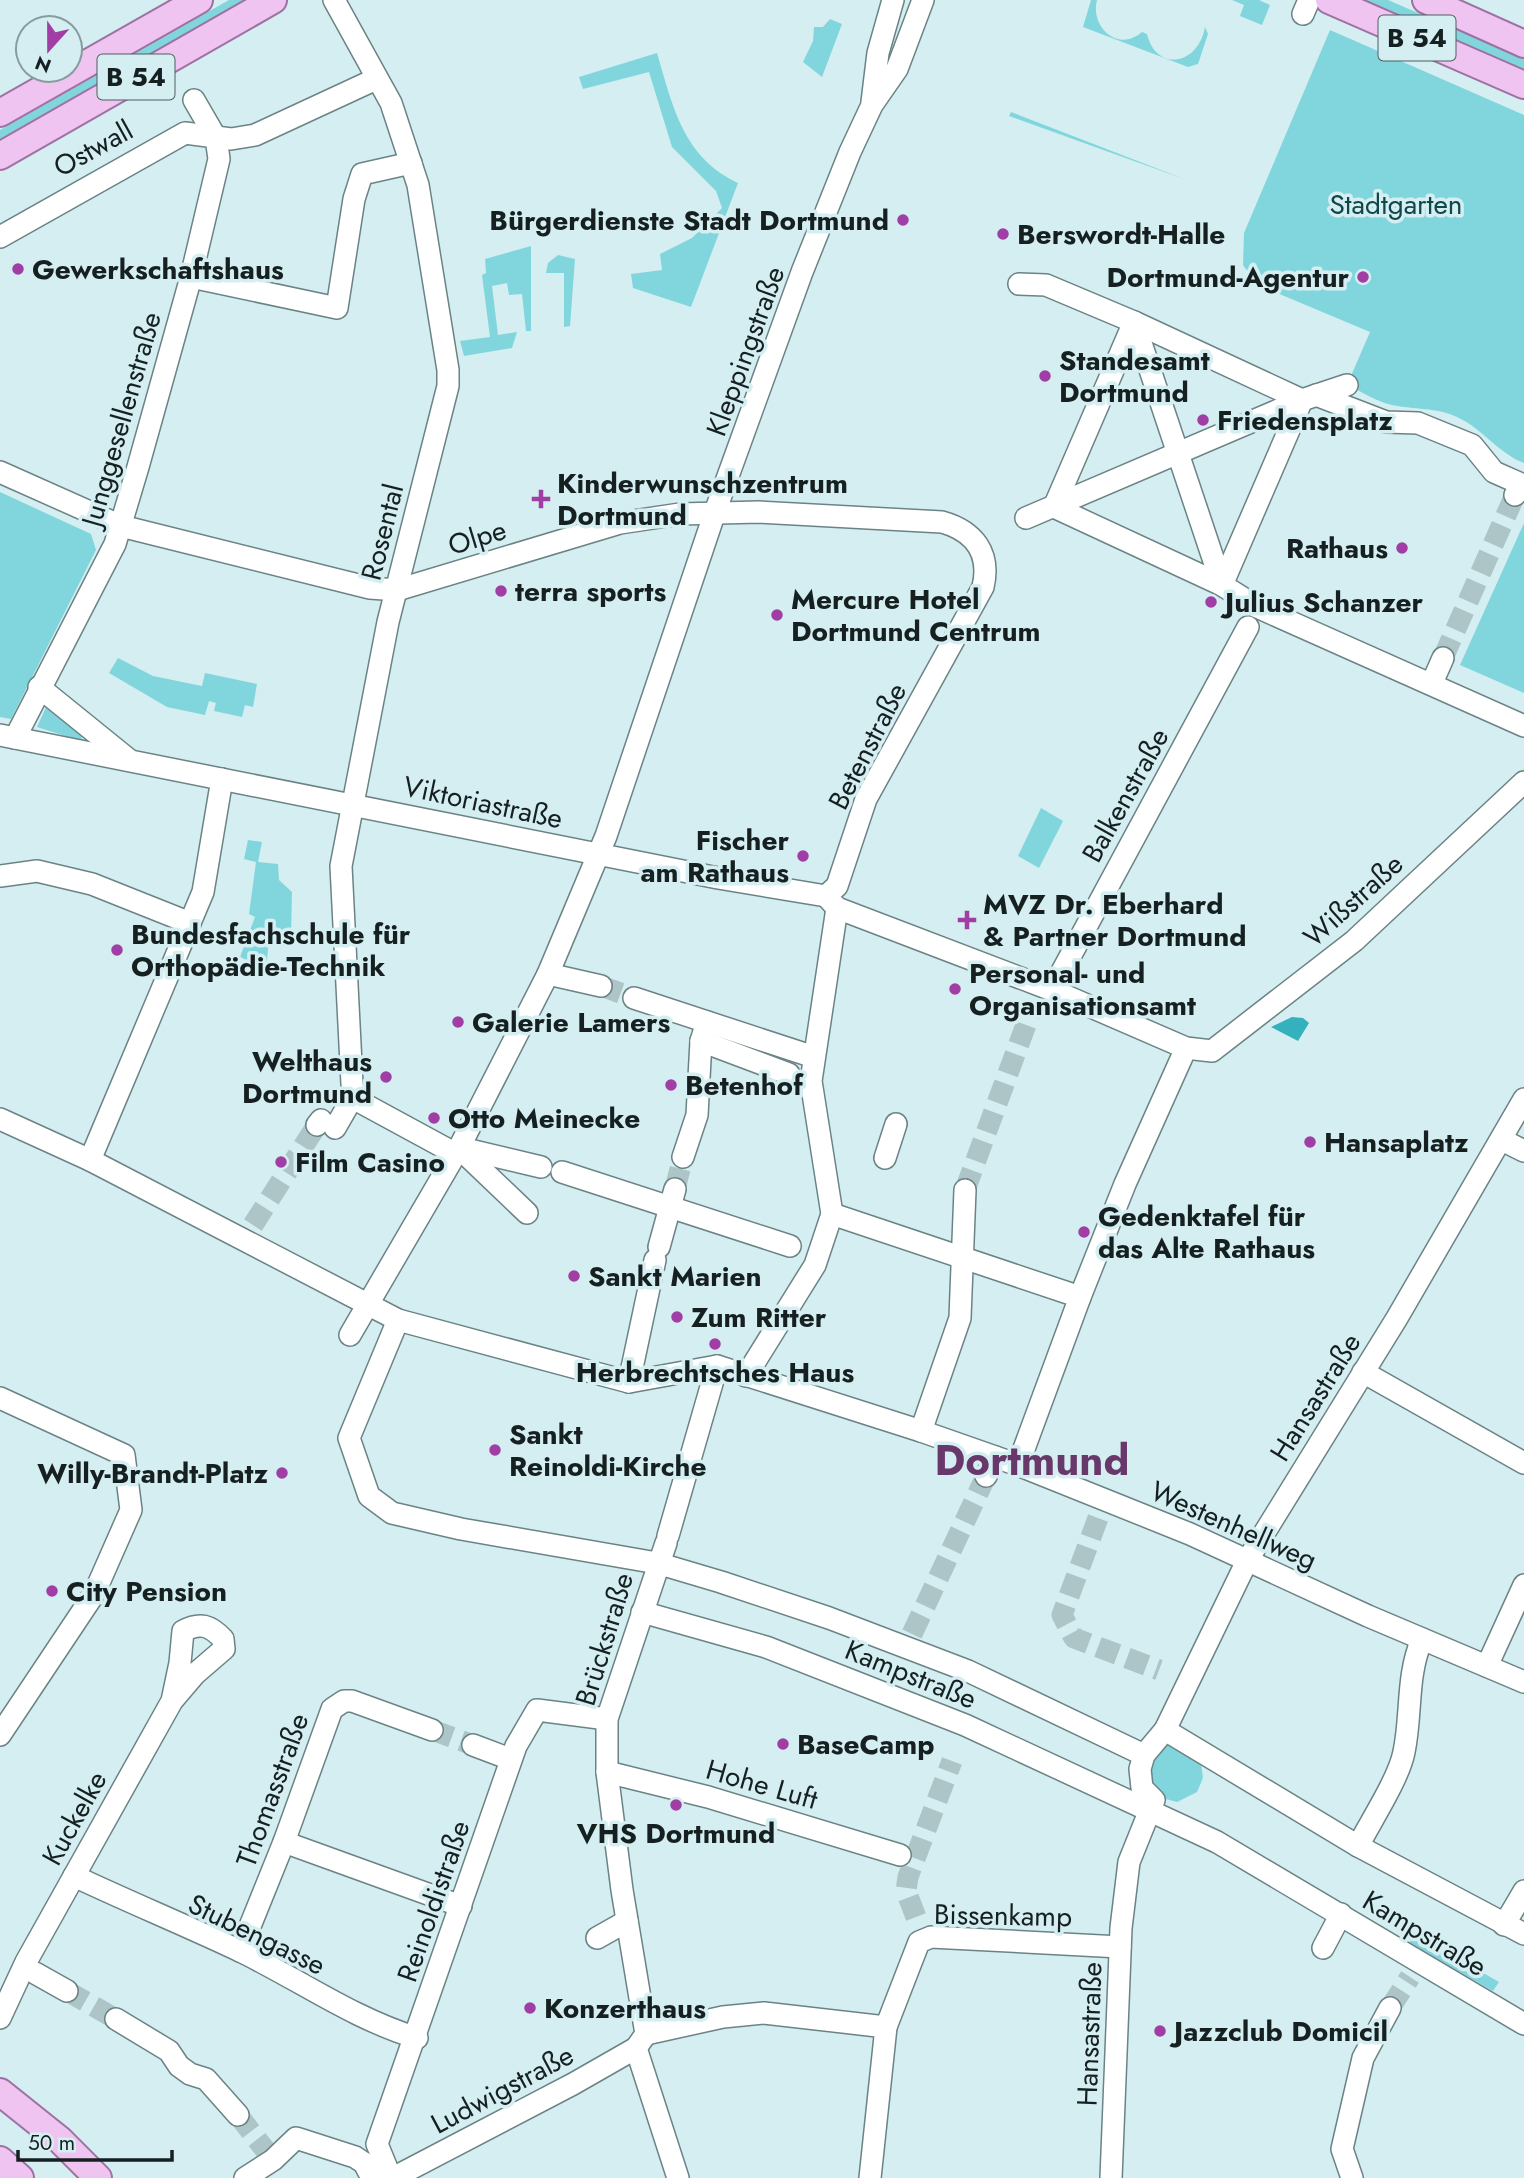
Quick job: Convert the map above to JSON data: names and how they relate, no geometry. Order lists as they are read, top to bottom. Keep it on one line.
{"streets":{"main road":["B 54","Ostwall"],"street":["Kleppingstraße","Junggesellenstraße","Rosental","Olpe","Betenstraße","Balkenstraße","Viktoriastraße","Wißstraße","Hansastraße","Westenhellweg","Brückstraße","Kampstraße","Hohe Luft","Thomasstraße","Kuckelke","Reinoldistraße","Bissenkamp","Stubengasse","Ludwigstraße"]},"crossings":[["Ostwall","Junggesellenstraße"],["Ostwall","Rosental"],["Kleppingstraße","Olpe"],["Kleppingstraße","Viktoriastraße"],["Junggesellenstraße","Olpe"],["Junggesellenstraße","Viktoriastraße"],["Rosental","Olpe"],["Rosental","Viktoriastraße"],["Olpe","Betenstraße"],["Betenstraße","Viktoriastraße"],["Balkenstraße","Viktoriastraße"],["Viktoriastraße","Wißstraße"],["Hansastraße","Westenhellweg"],["Hansastraße","Kampstraße"],["Hansastraße","Bissenkamp"],["Westenhellweg","Brückstraße"],["Brückstraße","Kampstraße"],["Brückstraße","Hohe Luft"],["Brückstraße","Reinoldistraße"],["Brückstraße","Ludwigstraße"],["Thomasstraße","Stubengasse"],["Kuckelke","Stubengasse"],["Reinoldistraße","Stubengasse"],["Reinoldistraße","Ludwigstraße"],["Bissenkamp","Ludwigstraße"]],"districts":["Dortmund"],"parks":["Stadtgarten"],"places":{"other":["Bürgerdienste Stadt Dortmund","Berswordt-Halle","Gewerkschaftshaus","Dortmund-Agentur","Standesamt Dortmund","Friedensplatz","Rathaus","terra sports","Julius Schanzer","Mercure Hotel Dortmund Centrum","Fischer am Rathaus","Bundesfachschule für Orthopädie-Technik","Personal- und Organisationsamt","Galerie Lamers","Welthaus Dortmund","Betenhof","Otto Meinecke","Hansaplatz","Film Casino","Gedenktafel für das Alte Rathaus","Sankt Marien","Zum Ritter","Herbrechtsches Haus","Sankt Reinoldi-Kirche","Willy-Brandt-Platz","City Pension","BaseCamp","VHS Dortmund","Konzerthaus","Jazzclub Domicil"],"health":["Kinderwunschzentrum Dortmund","MVZ Dr. Eberhard & Partner Dortmund"]},"scale_bar":"50 m","north":"bottom"}
